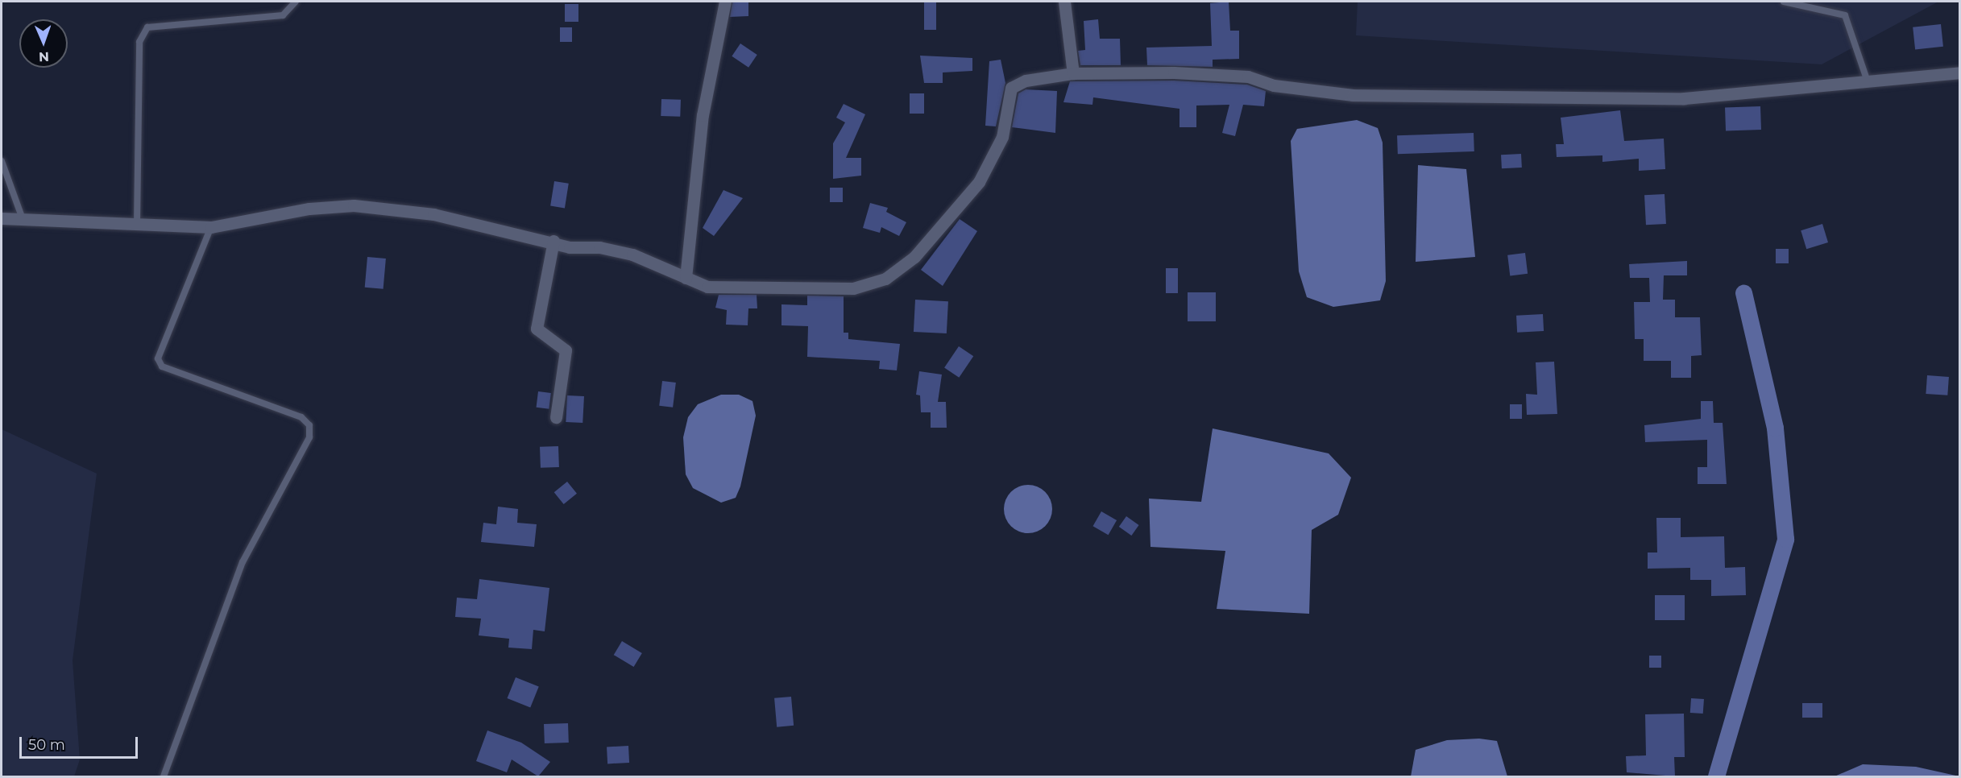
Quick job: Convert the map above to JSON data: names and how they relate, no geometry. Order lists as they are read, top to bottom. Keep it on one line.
{"scale_bar":"50 m","north":"bottom"}
